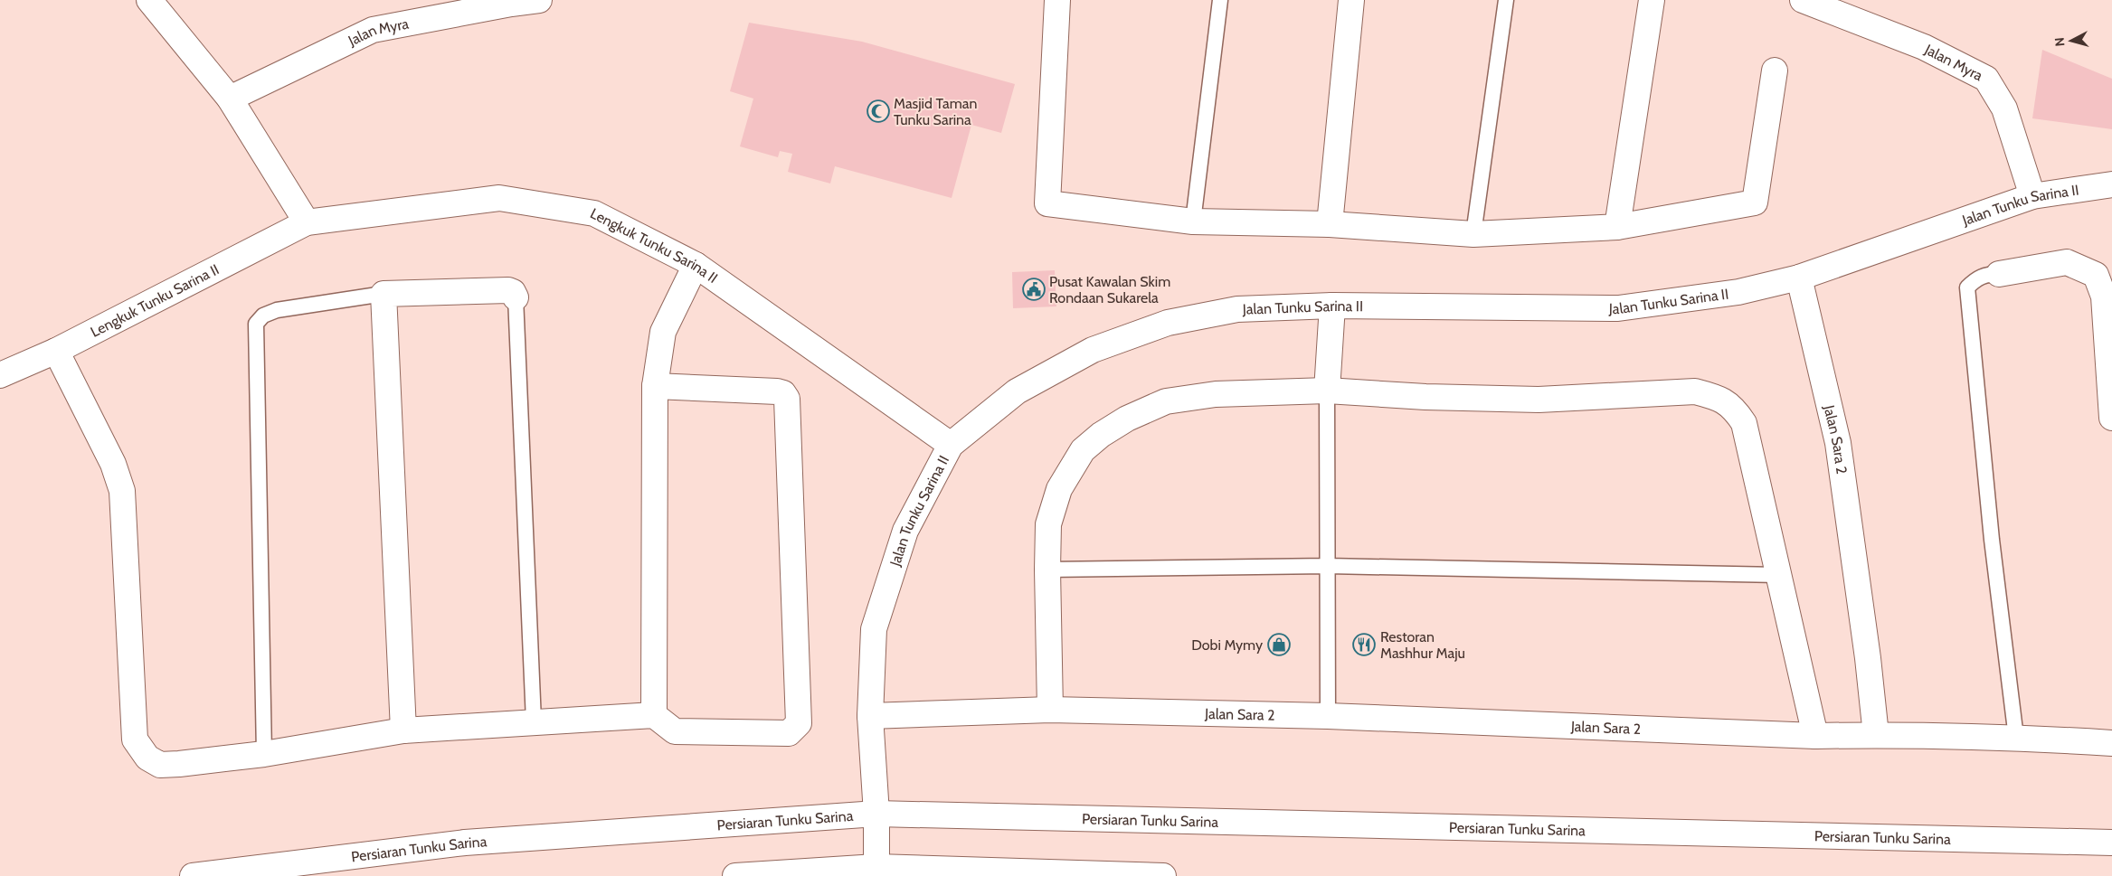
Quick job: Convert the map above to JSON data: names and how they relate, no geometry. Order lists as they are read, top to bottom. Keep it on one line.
{"streets":{"street":["Jalan Myra","Jalan Tunku Sarina II","Lengkuk Tunku Sarina II","Jalan Sara 2","Persiaran Tunku Sarina"]},"crossings":[["Jalan Myra","Jalan Tunku Sarina II"],["Jalan Tunku Sarina II","Lengkuk Tunku Sarina II"],["Jalan Tunku Sarina II","Jalan Sara 2"],["Jalan Tunku Sarina II","Persiaran Tunku Sarina"]],"places":{"mosque":["Masjid Taman Tunku Sarina"],"public building":["Pusat Kawalan Skim Rondaan Sukarela"],"shop":["Dobi Mymy"],"restaurant":["Restoran Mashhur Maju"]},"north":"left"}
